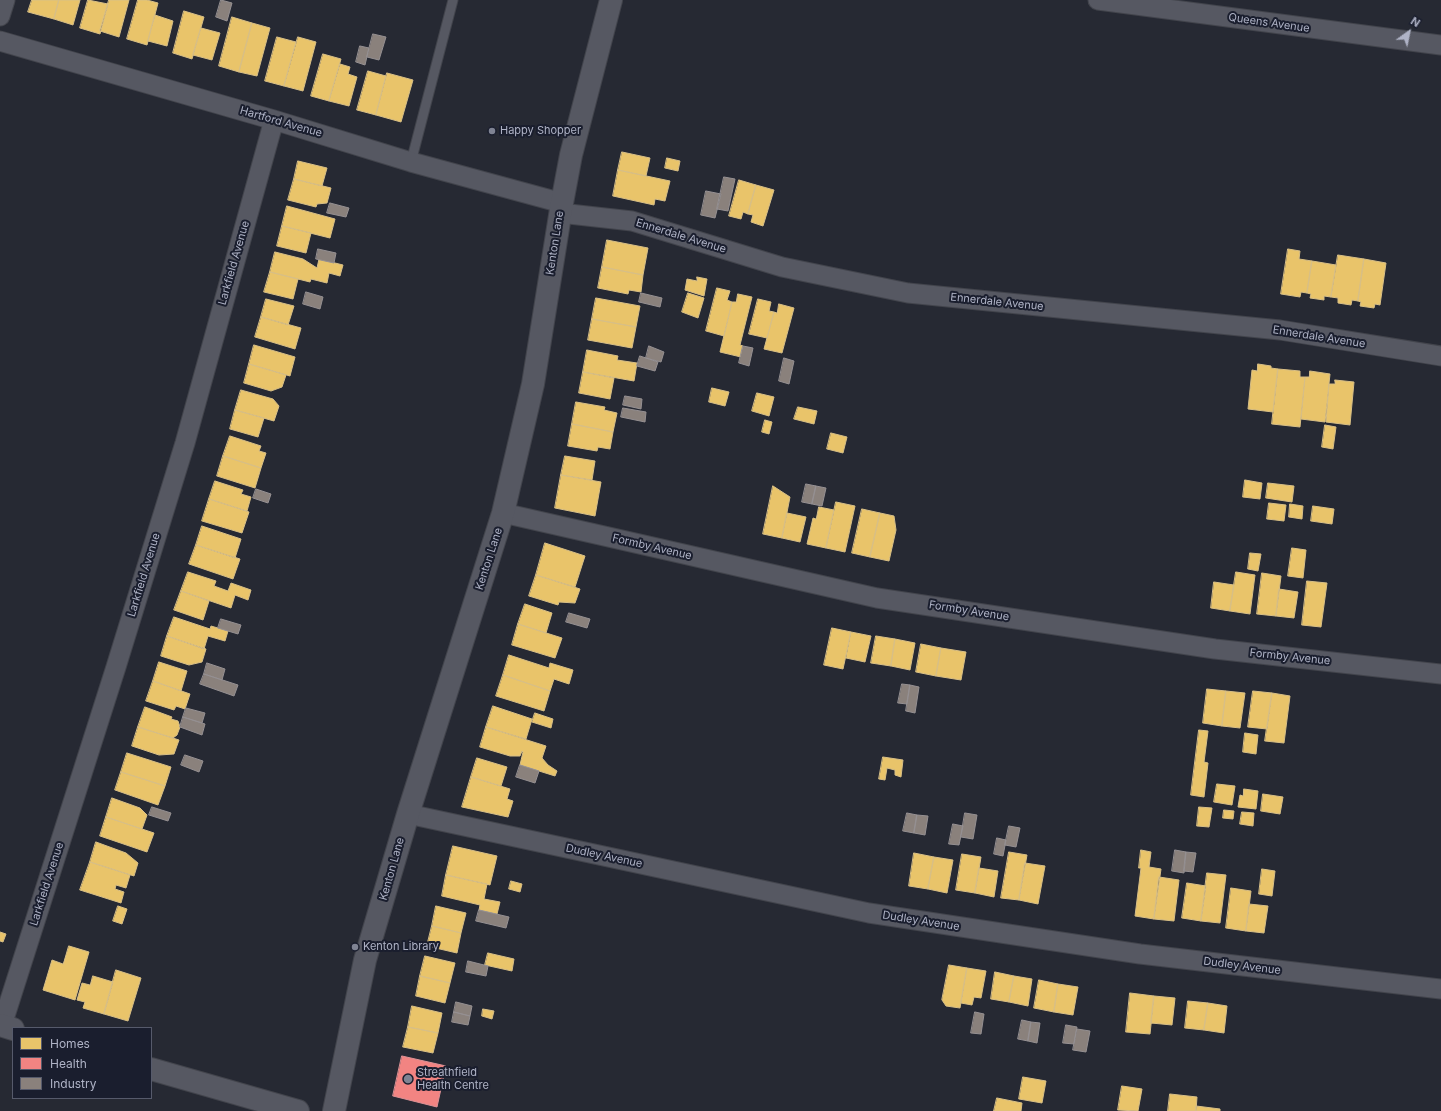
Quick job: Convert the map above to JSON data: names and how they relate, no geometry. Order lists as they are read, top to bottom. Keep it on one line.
{"streets":{"street":["Queens Avenue","Hartford Avenue","Ennerdale Avenue","Kenton Lane","Larkfield Avenue","Formby Avenue","Dudley Avenue"]},"crossings":[["Hartford Avenue","Ennerdale Avenue"],["Hartford Avenue","Kenton Lane"],["Hartford Avenue","Larkfield Avenue"],["Ennerdale Avenue","Kenton Lane"],["Kenton Lane","Formby Avenue"],["Kenton Lane","Dudley Avenue"]],"places":["Happy Shopper","Kenton Library","Streathfield Health Centre"],"legend":["Homes","Health","Industry"],"north":"top right"}
